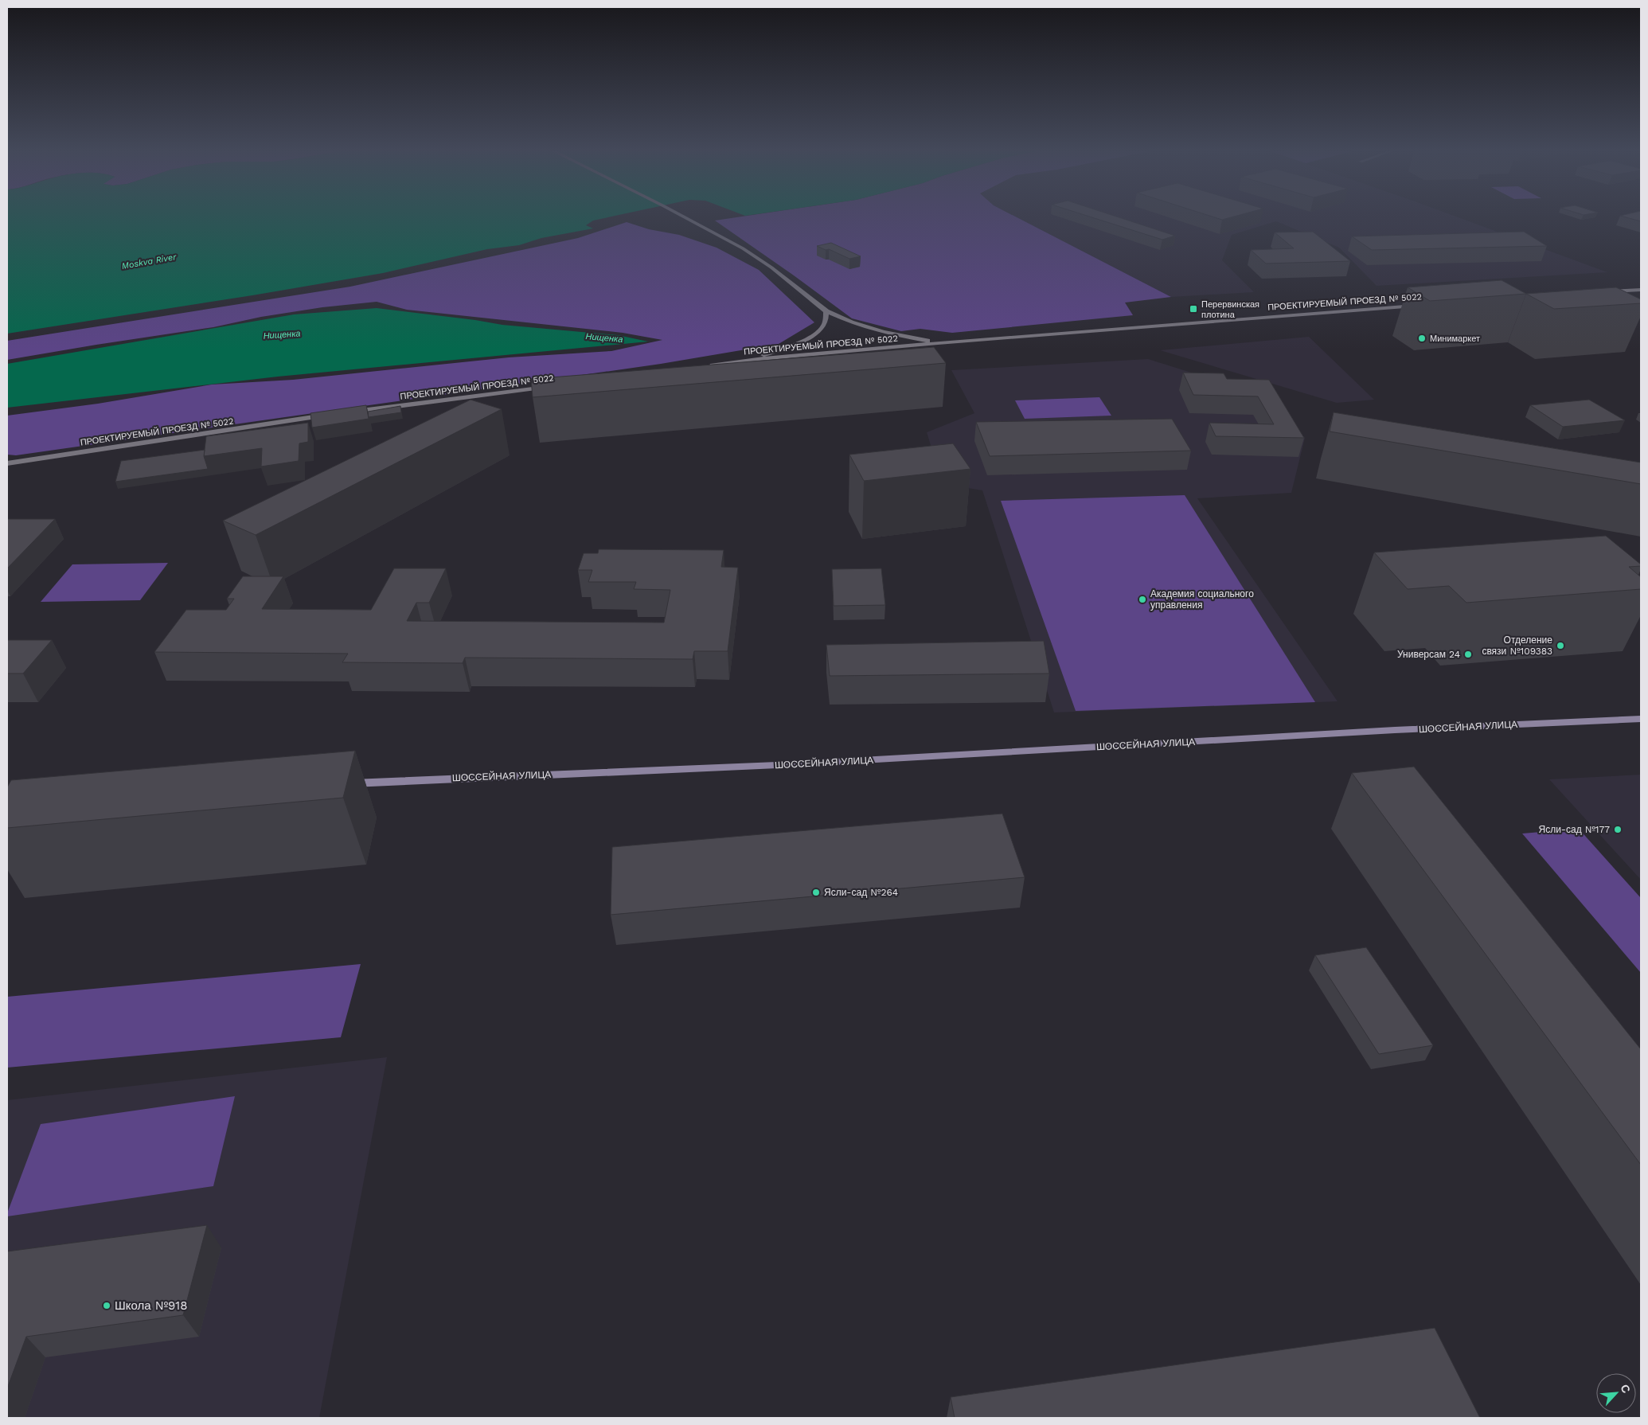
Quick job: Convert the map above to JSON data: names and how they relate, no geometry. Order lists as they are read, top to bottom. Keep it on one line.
{"streets":{"main road":["ШОССЕЙНАЯ УЛИЦА"],"street":["ПРОЕКТИРУЕМЫЙ ПРОЕЗД № 5022"]},"water":["Moskva River","Нищенка"],"places":{"transit":["Перервинская плотина"],"other":["Минимаркет","Академия социального управления","Отделение связи №109383","Универсам 24","Ясли-сад №177","Ясли-сад №264","Школа №918"]},"north":"top right"}
